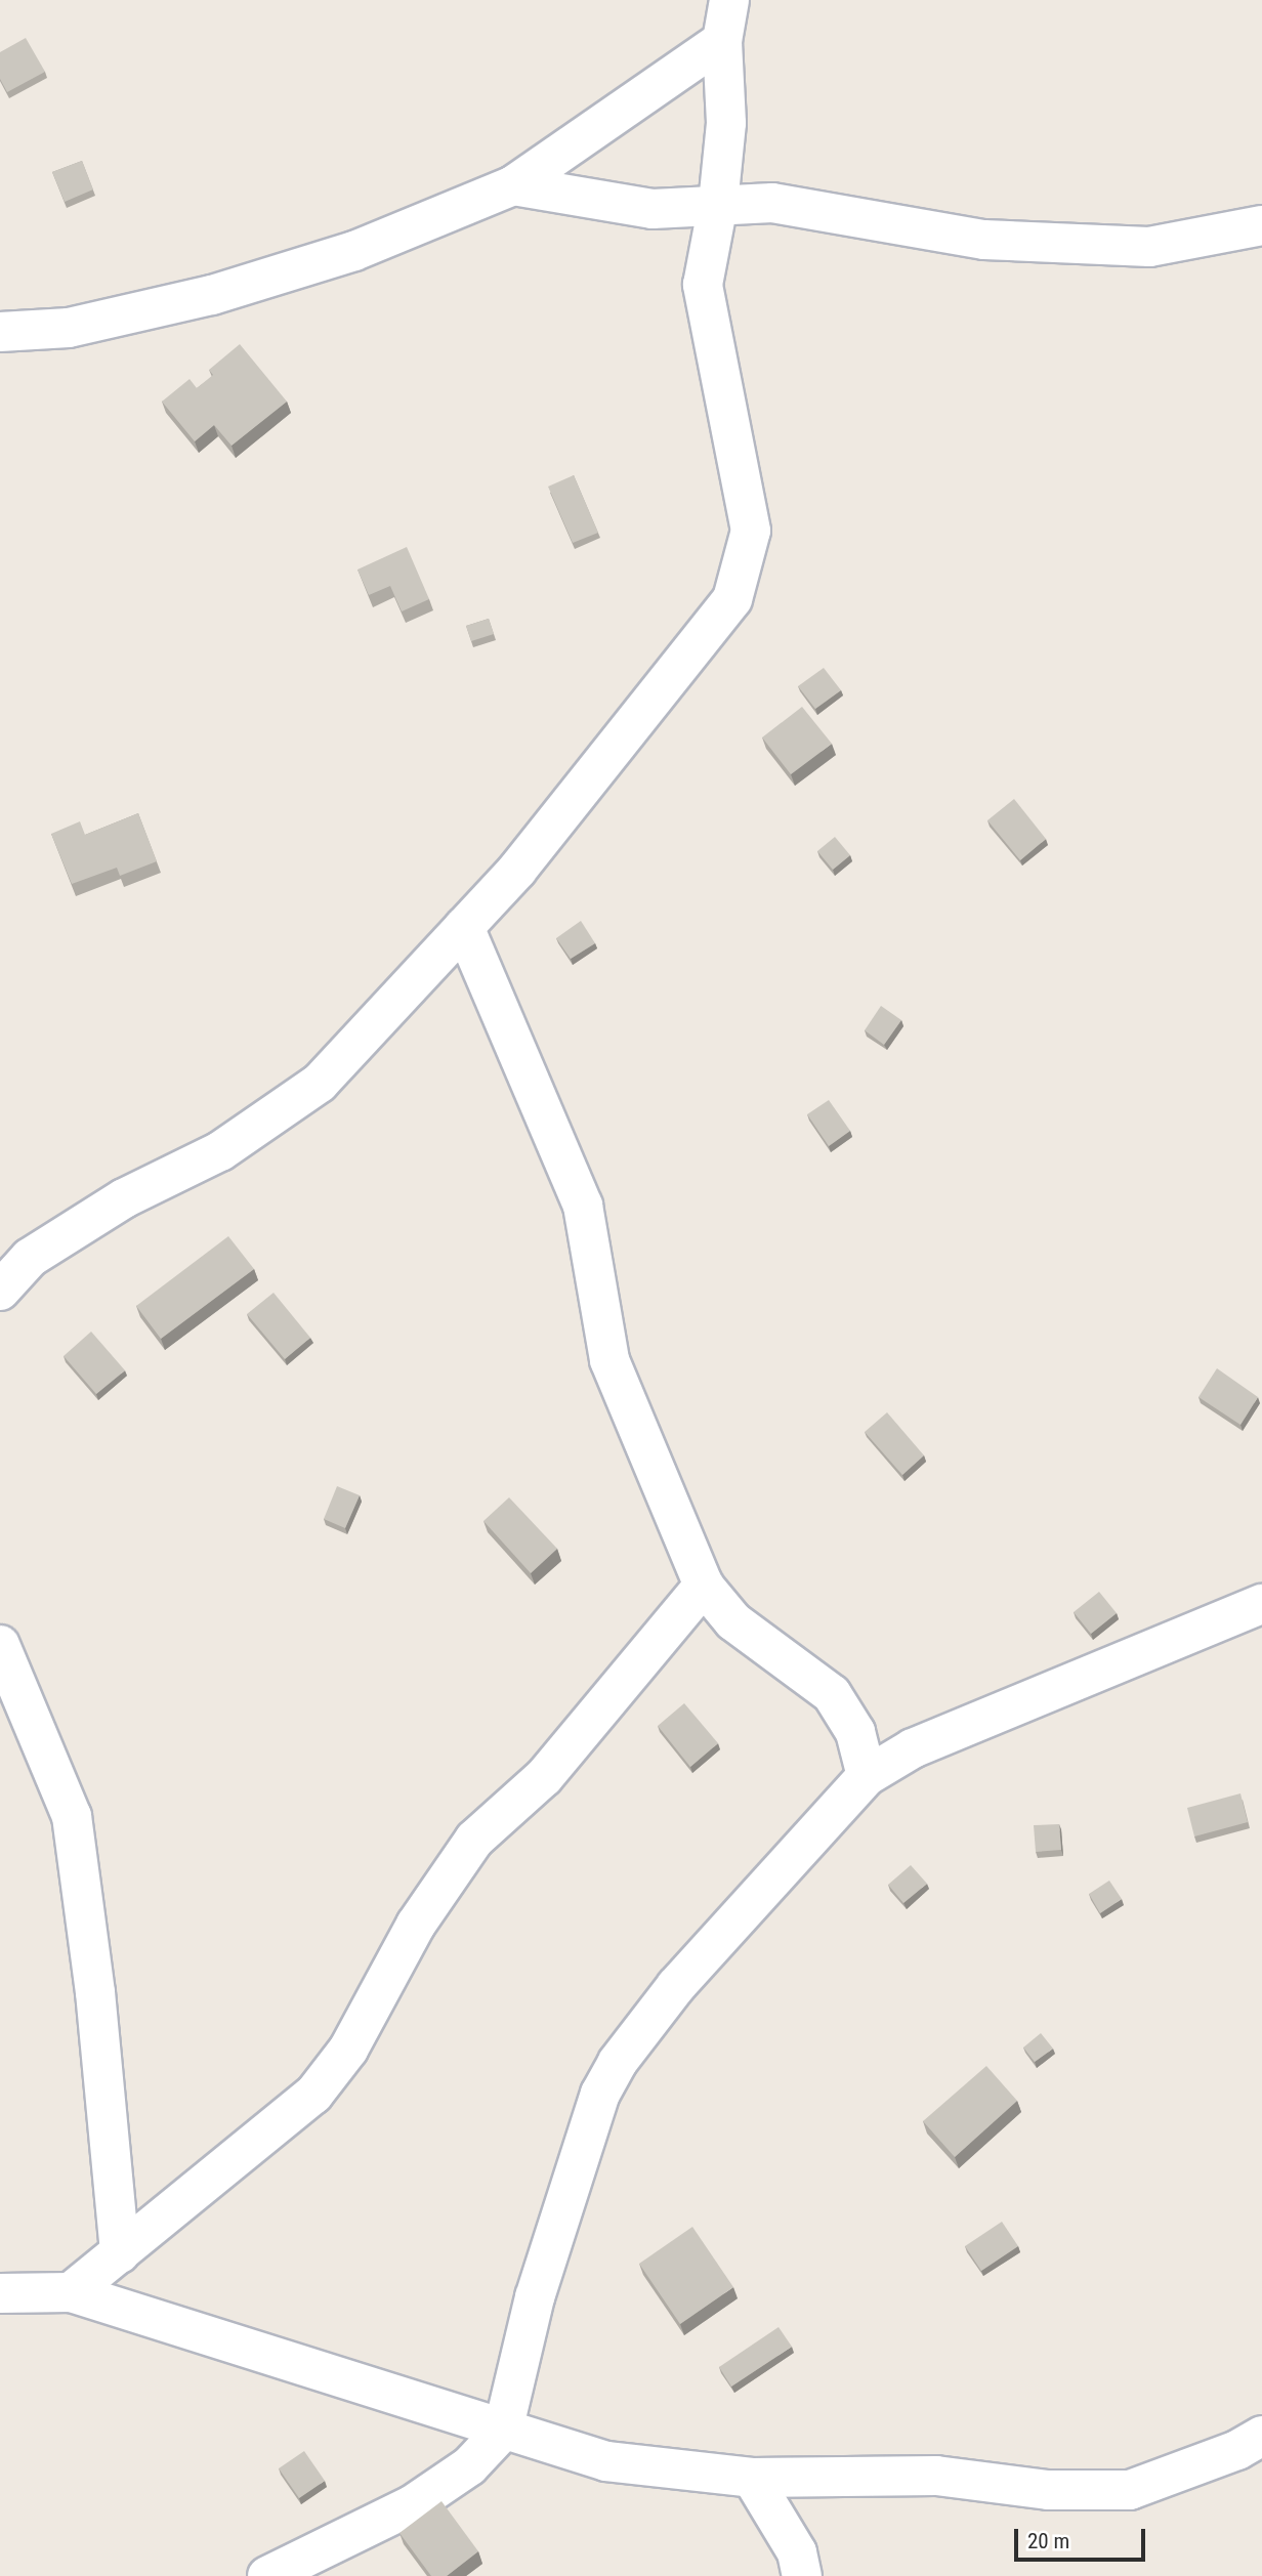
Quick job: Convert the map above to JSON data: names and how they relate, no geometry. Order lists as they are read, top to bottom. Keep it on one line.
{"scale_bar":"20 m"}
